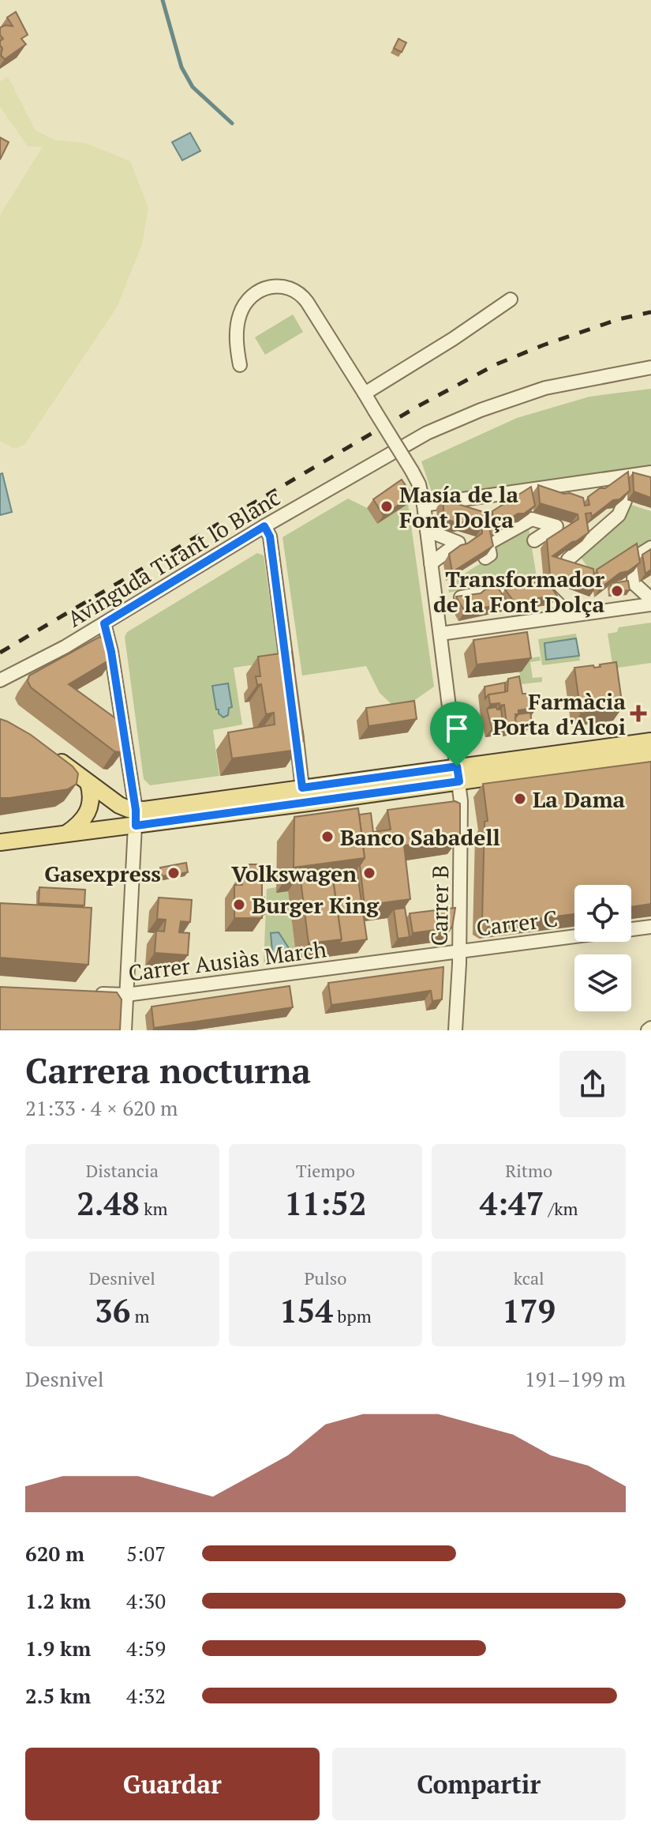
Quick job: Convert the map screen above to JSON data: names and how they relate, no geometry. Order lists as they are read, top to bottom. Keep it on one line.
{"streets":{"street":["Avinguda Tirant lo Blanc","Carrer B","Carrer C","Carrer Ausiàs March"]},"crossings":[["Carrer B","Carrer C"],["Carrer B","Carrer Ausiàs March"],["Carrer C","Carrer Ausiàs March"]],"places":{"other":["Masía de la Font Dolça","Transformador de la Font Dolça","La Dama","Banco Sabadell","Gasexpress","Volkswagen","Burger King"],"health":["Farmàcia Porta d'Alcoi"]},"page":{"heading":["Carrera nocturna","21:33 · 4 × 620 m"],"stats":[["Distancia","2.48 km"],["Tiempo","11:52"],["Ritmo","4:47 /km"],["Desnivel","36 m"],["Pulso","154 bpm"],["kcal","179"]],"chart":["Desnivel","191–199 m"],"list":[{"name":"620 m","note":"5:07"},{"name":"1.2 km","note":"4:30"},{"name":"1.9 km","note":"4:59"},{"name":"2.5 km","note":"4:32"}],"buttons":["Guardar","Compartir"]}}
